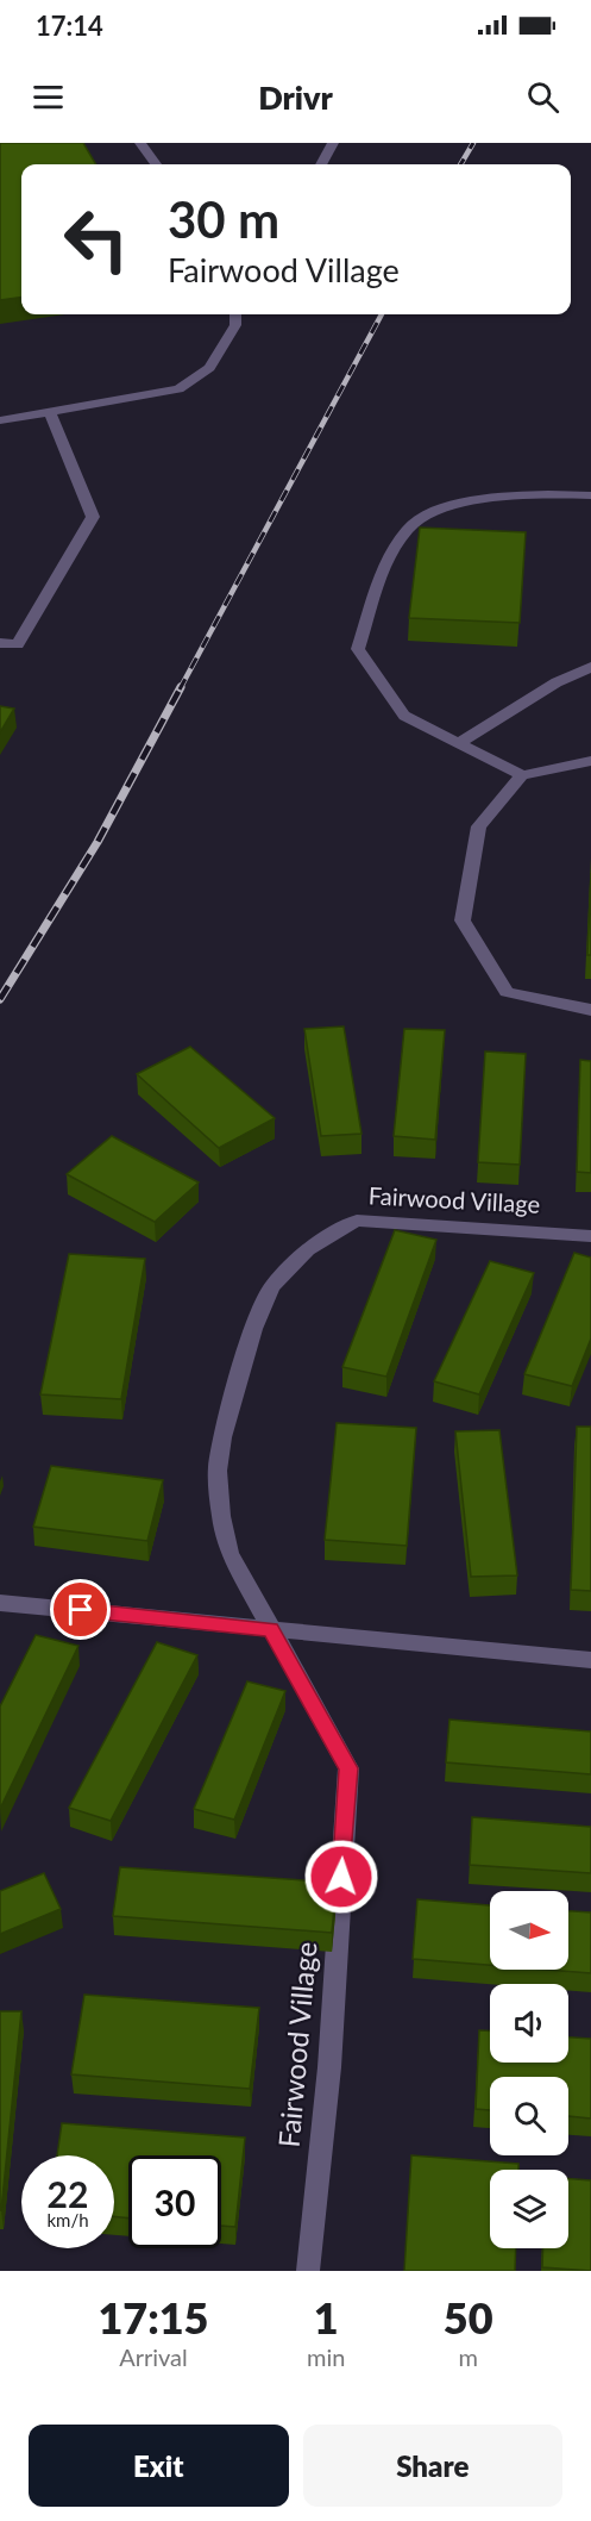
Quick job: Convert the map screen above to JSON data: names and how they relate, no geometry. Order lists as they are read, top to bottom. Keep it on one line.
{"streets":{"street":["Fairwood Village"]},"north":"right","page":{"status":"17:14","header":"Drivr","turn":["30 m","Fairwood Village"],"speed":"22 km/h","limit":"30","eta":["17:15","Arrival","1","min","50","m"],"buttons":["Exit","Share"]}}
